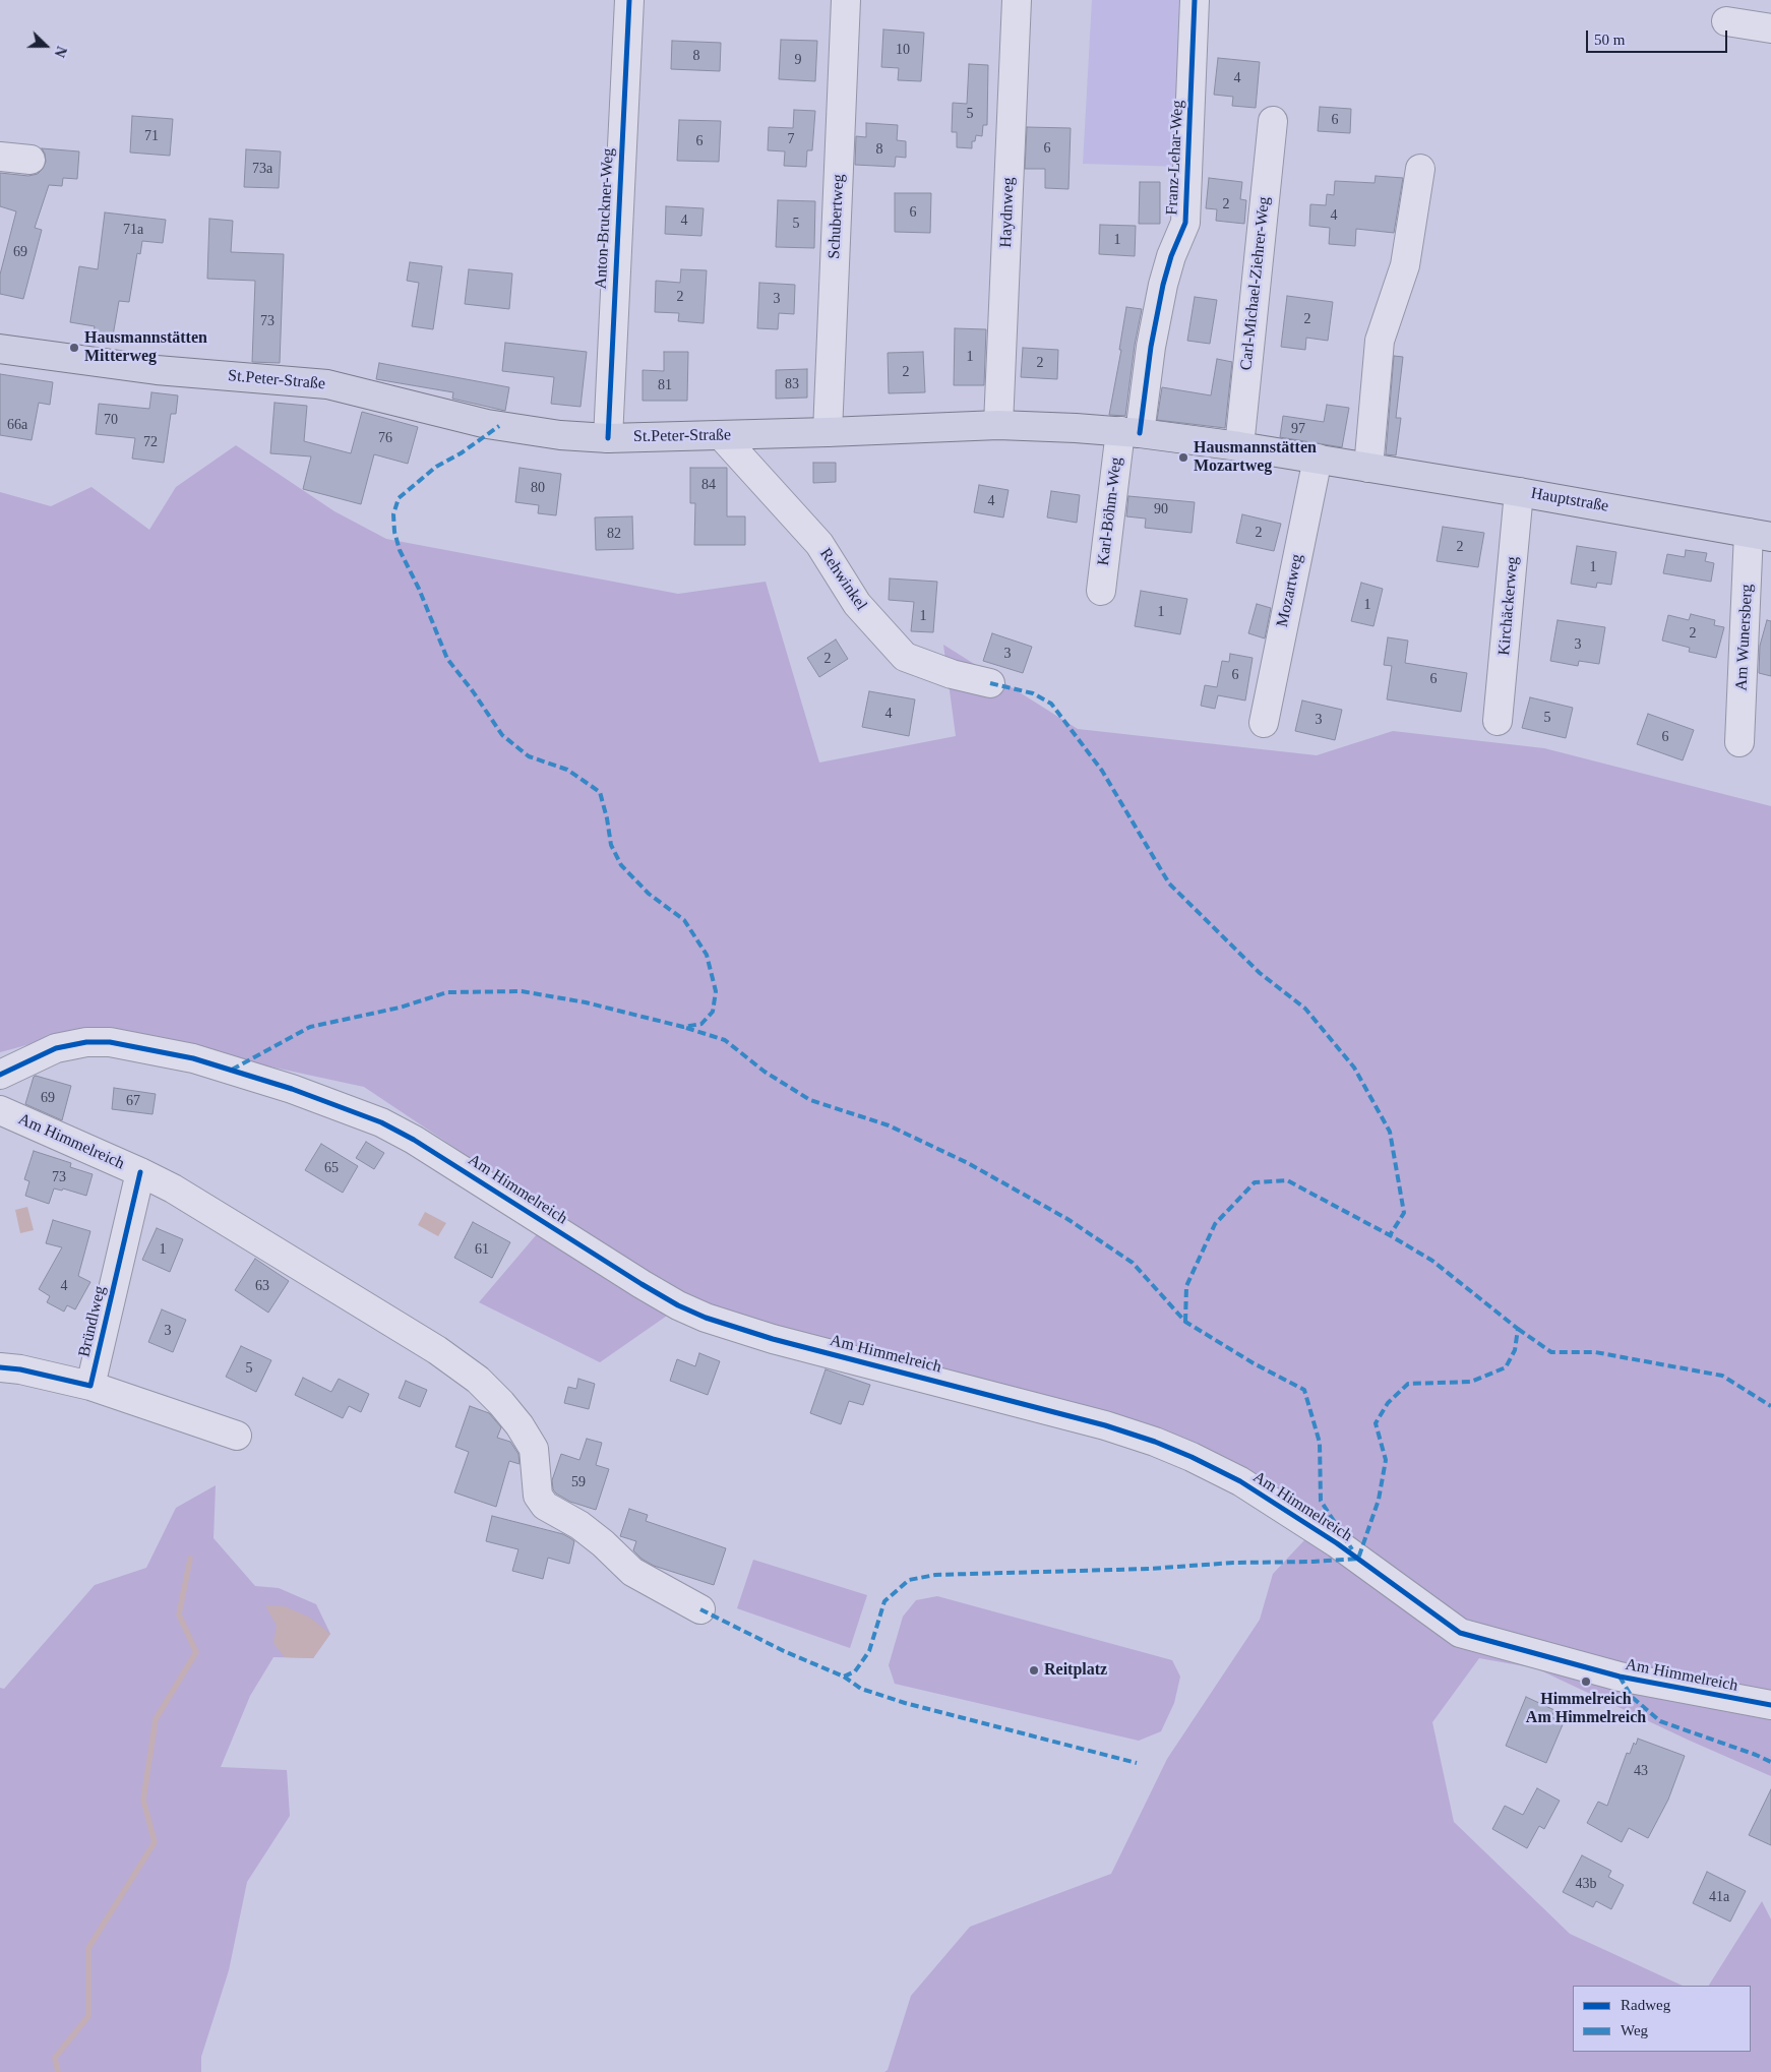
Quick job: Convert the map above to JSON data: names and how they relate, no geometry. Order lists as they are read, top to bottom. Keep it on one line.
{"streets":{"main road":["St.Peter-Straße","Hauptstraße"],"street":["Franz-Lehar-Weg","Haydnweg","Schubertweg","Anton-Bruckner-Weg","Carl-Michael-Ziehrer-Weg","Karl-Böhm-Weg","Rehwinkel","Mozartweg","Kirchäckerweg","Am Wunersberg","Am Himmelreich","Bründlweg"]},"crossings":[["Franz-Lehar-Weg","St.Peter-Straße"],["Franz-Lehar-Weg","Karl-Böhm-Weg"],["Haydnweg","St.Peter-Straße"],["Schubertweg","St.Peter-Straße"],["Anton-Bruckner-Weg","St.Peter-Straße"],["Carl-Michael-Ziehrer-Weg","St.Peter-Straße"],["St.Peter-Straße","Hauptstraße"],["St.Peter-Straße","Karl-Böhm-Weg"],["St.Peter-Straße","Rehwinkel"],["St.Peter-Straße","Mozartweg"],["Hauptstraße","Kirchäckerweg"],["Hauptstraße","Am Wunersberg"],["Am Himmelreich","Bründlweg"]],"places":["Hausmannstätten Mitterweg","Hausmannstätten Mozartweg","Reitplatz","Himmelreich Am Himmelreich"],"house_numbers":["10","8","9","4","5","6","71","7","6","6","8","73a","2","6","4","4","5","71a","1","69","2","3","2","73","1","2","2","83","81","70","66a","97","76","72","84","80","4","90","2","82","2","1","1","1","1","2","3","3","2","6","6","4","5","3","6","69","67","65","73","1","61","4","63","3","5","59","43","43b","41a"],"legend":["Radweg","Weg"],"scale_bar":"50 m","north":"right"}
